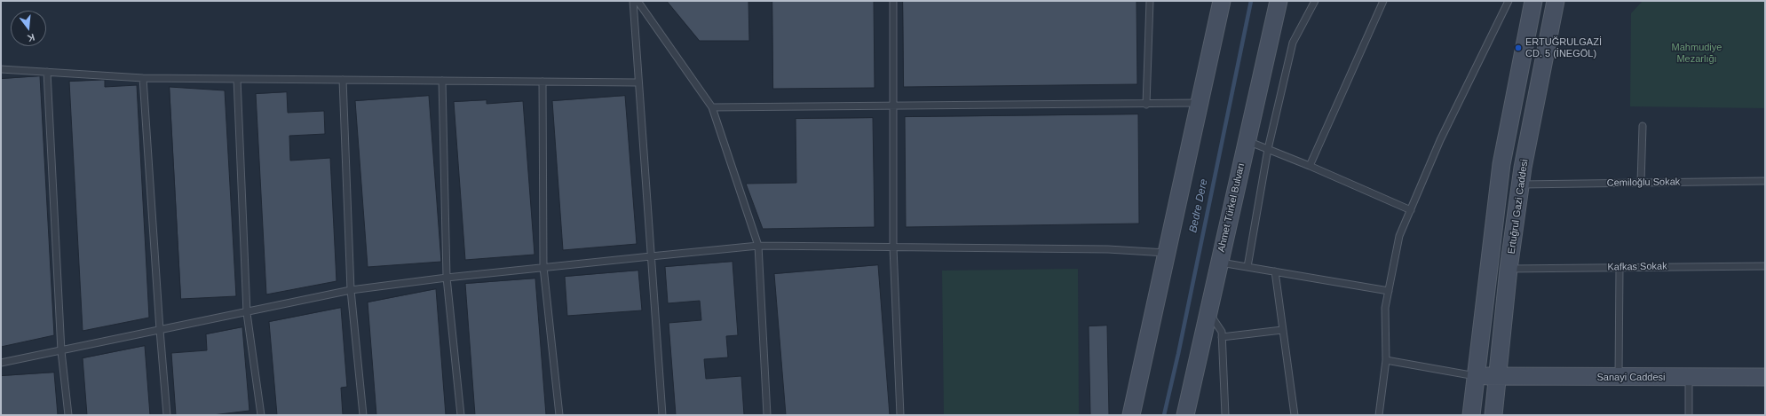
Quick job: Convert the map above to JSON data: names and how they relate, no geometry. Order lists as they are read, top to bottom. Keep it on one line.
{"streets":{"street":["Ertuğrul Gazi Caddesi","Ahmet Türkel Bulvarı","Sanayi Caddesi"],"lane":["Cemiloğlu Sokak","Kafkas Sokak"]},"crossings":[["Cemiloğlu Sokak","Ertuğrul Gazi Caddesi"],["Ertuğrul Gazi Caddesi","Kafkas Sokak"],["Ertuğrul Gazi Caddesi","Sanayi Caddesi"]],"water":["Bedre Dere"],"parks":["Mahmudiye Mezarlığı"],"places":["ERTUĞRULGAZİ CD. 5 (İNEGÖL)"],"north":"bottom"}
